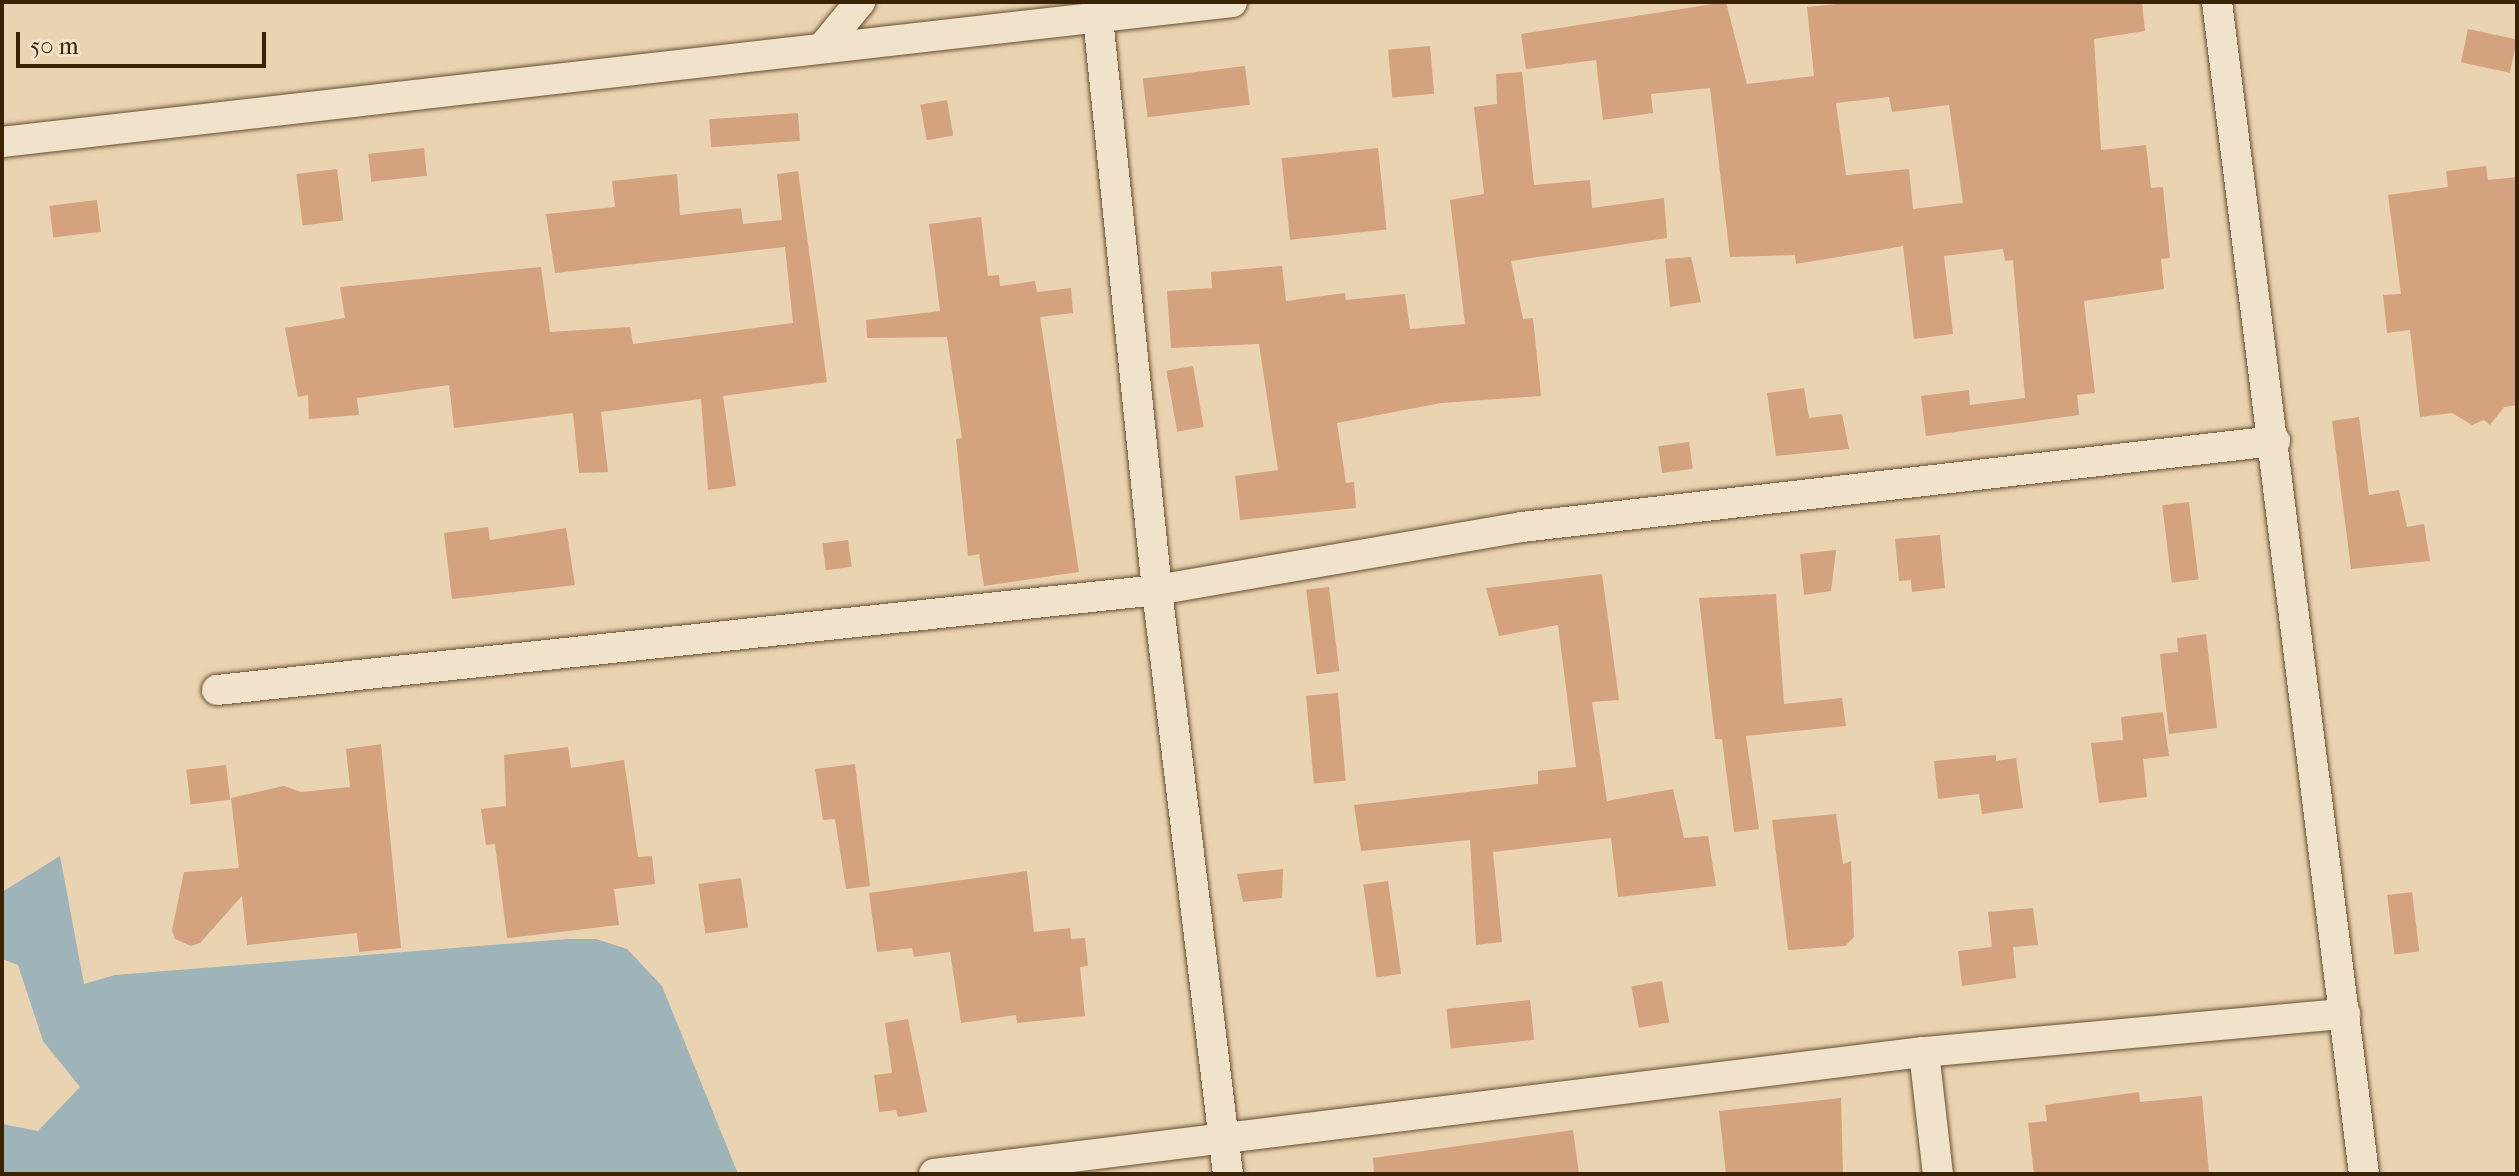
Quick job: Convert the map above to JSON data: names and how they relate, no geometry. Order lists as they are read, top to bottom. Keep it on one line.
{"scale_bar":"50 m"}
